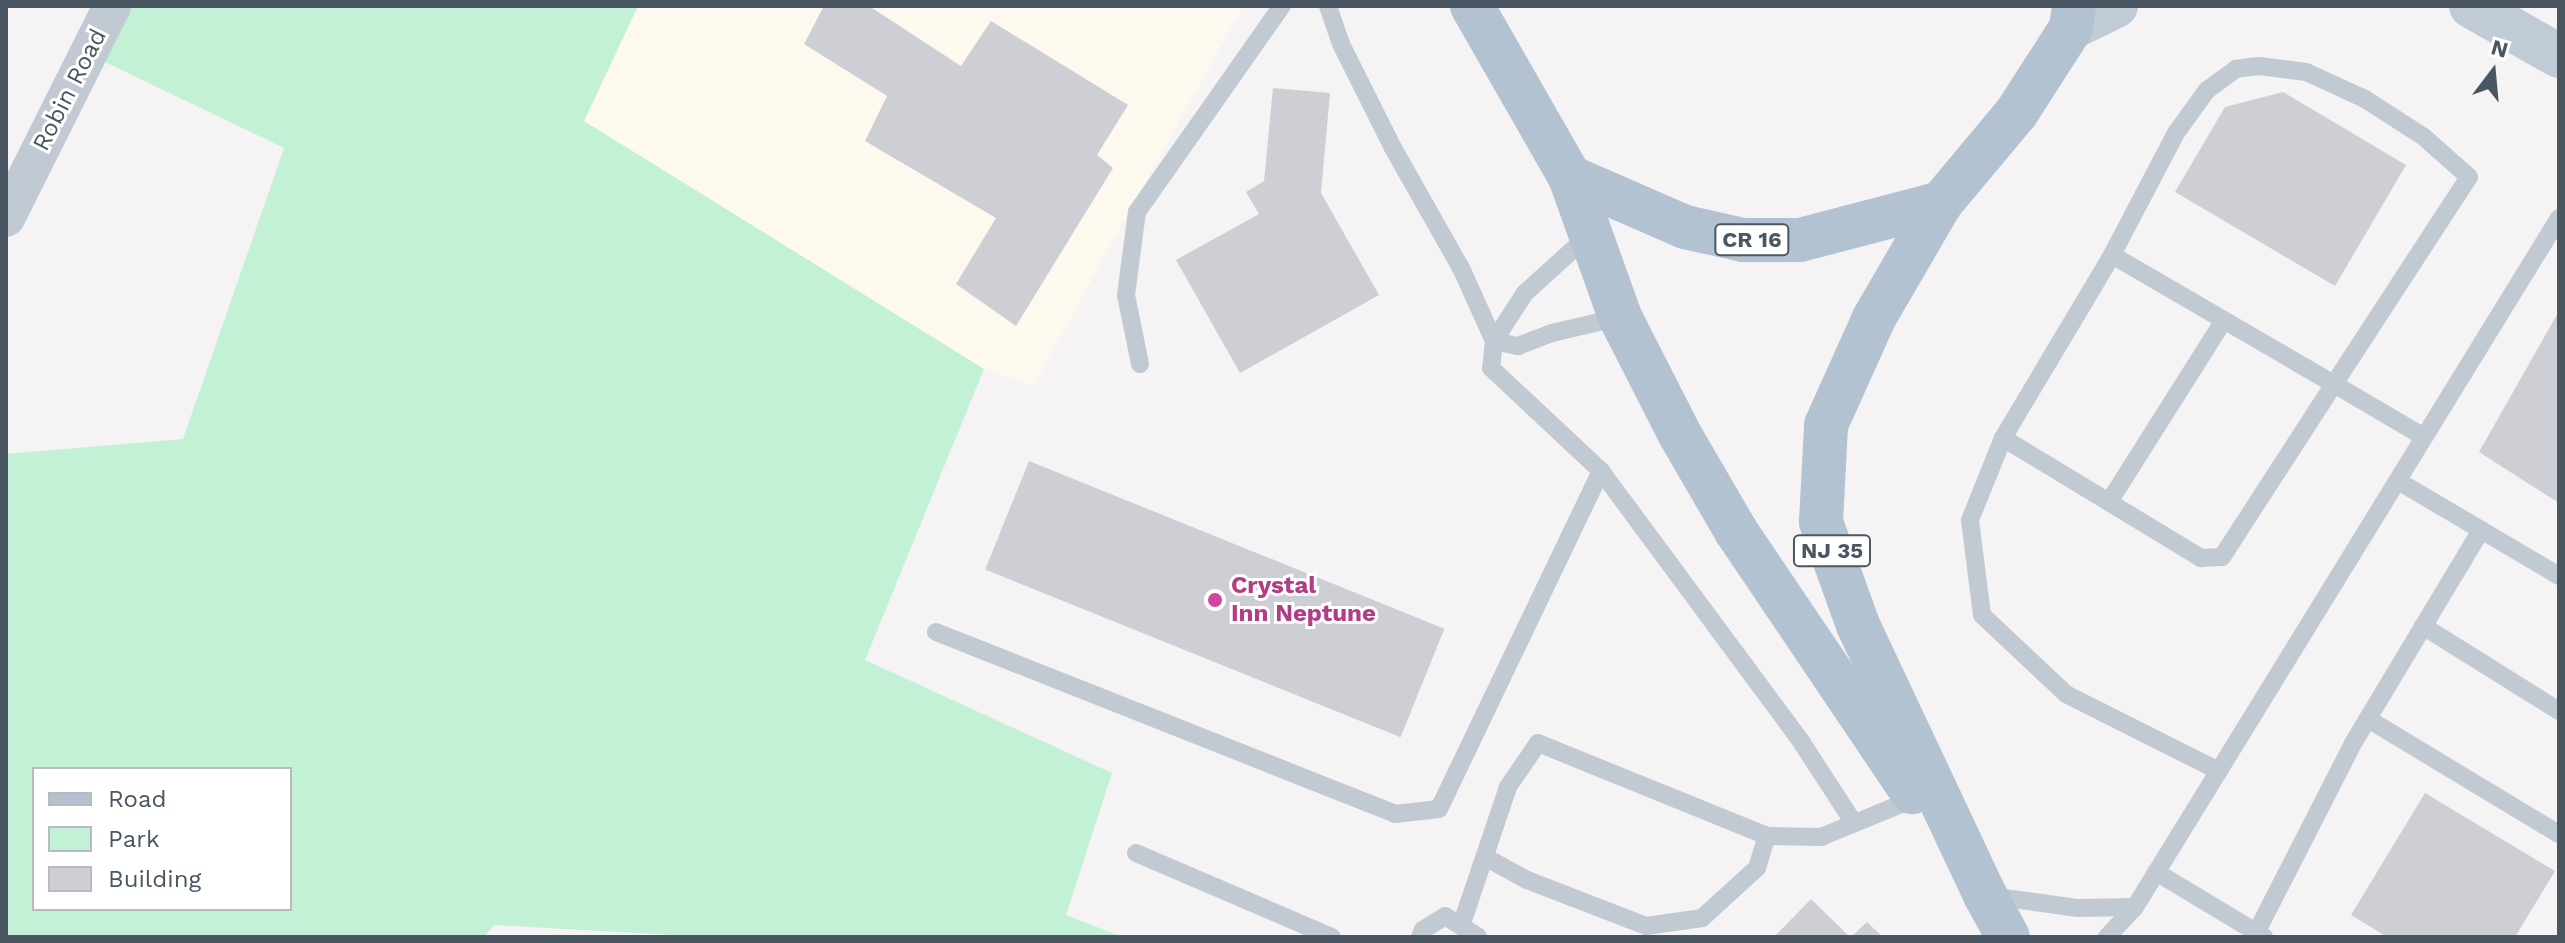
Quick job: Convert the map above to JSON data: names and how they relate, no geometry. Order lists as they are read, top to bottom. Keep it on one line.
{"streets":{"main road":["CR 16","NJ 35"],"street":["Robin Road"]},"crossings":[["CR 16","NJ 35"]],"places":["Crystal Inn Neptune"],"legend":["Road","Park","Building"],"north":"top"}
